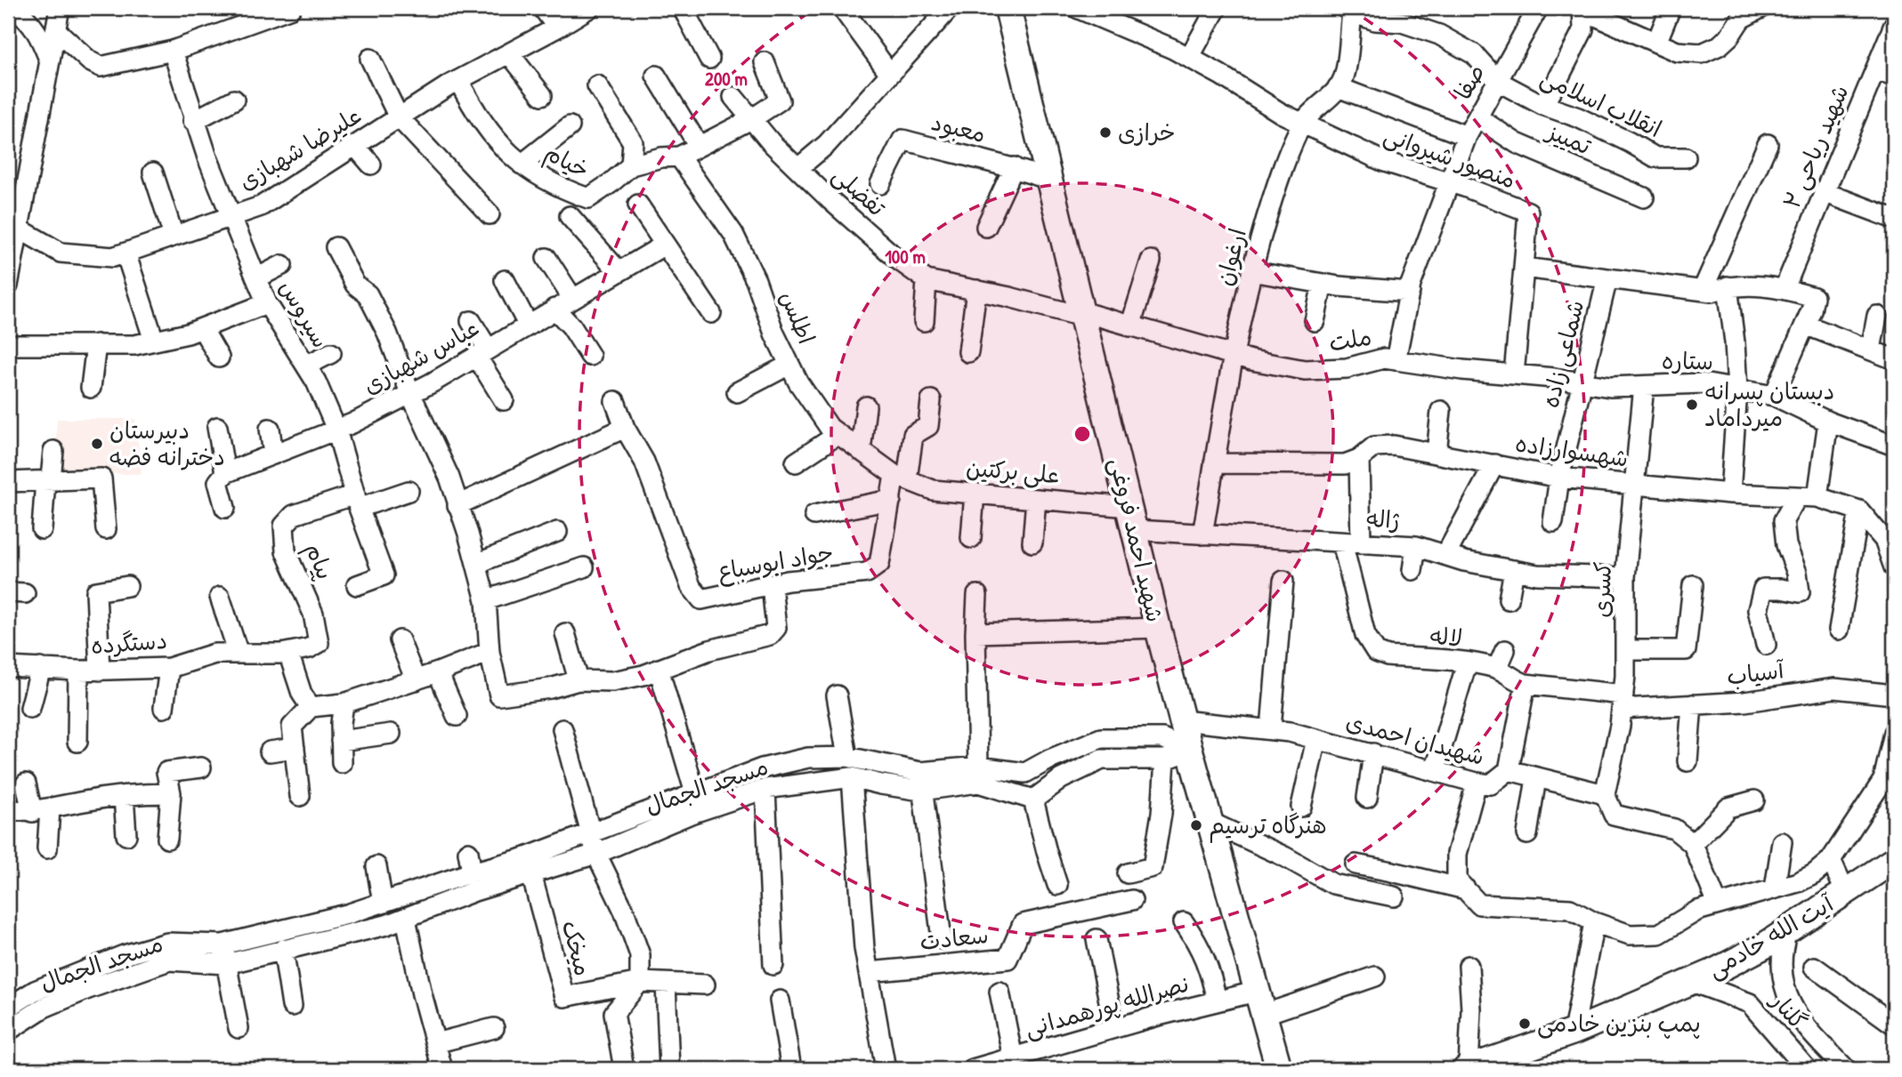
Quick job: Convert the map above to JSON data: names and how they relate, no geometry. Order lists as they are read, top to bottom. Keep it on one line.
{"streets":{"main road":["شهید احمد فروغی","آیت الله خادمی"],"street":["صفا","انقلاب اسلامی","معبود","تمییز","شهید ریاحی ۲","علیرضا شهبازی","منصور شیروانی","خیام","تفضلی","ارغوان","سیروس","اطلس","ملت","شماعی زاده","عباس شهبازی","ستاره","شهسوارزاده","علی برکتین","ژاله","پیام","جواد ابوسباع","کسری","لاله","دستگرده","آسیاب","شهیدان احمدی","مسجد الجمال","سعادت","میخک","نصرالله پورهمدانی","گلنار"]},"crossings":[["صفا","انقلاب اسلامی"],["صفا","تمییز"],["صفا","منصور شیروانی"],["صفا","ملت"],["انقلاب اسلامی","ارغوان"],["معبود","شهید احمد فروغی"],["علیرضا شهبازی","خیام"],["علیرضا شهبازی","سیروس"],["منصور شیروانی","ارغوان"],["خیام","تفضلی"],["خیام","اطلس"],["تفضلی","ملت"],["تفضلی","شهید احمد فروغی"],["ارغوان","ملت"],["ارغوان","شهسوارزاده"],["ارغوان","ژاله"],["سیروس","عباس شهبازی"],["سیروس","پیام"],["اطلس","علی برکتین"],["اطلس","جواد ابوسباع"],["ملت","شماعی زاده"],["ملت","ستاره"],["ملت","شهید احمد فروغی"],["شماعی زاده","ستاره"],["شماعی زاده","شهسوارزاده"],["ستاره","کسری"],["شهسوارزاده","کسری"],["علی برکتین","ژاله"],["علی برکتین","شهید احمد فروغی"],["علی برکتین","جواد ابوسباع"],["ژاله","شهید احمد فروغی"],["ژاله","کسری"],["ژاله","لاله"],["شهید احمد فروغی","شهیدان احمدی"],["شهید احمد فروغی","مسجد الجمال"],["شهید احمد فروغی","نصرالله پورهمدانی"],["پیام","دستگرده"],["کسری","لاله"],["کسری","آسیاب"],["کسری","شهیدان احمدی"],["لاله","آسیاب"],["مسجد الجمال","میخک"],["آیت الله خادمی","گلنار"]],"places":["خرازی","دبستان پسرانه میرداماد","دبیرستان دخترانه فضه","هنرگاه ترسیم","پمپ بنزین خادمی"],"rings":["200 m","100 m"]}
